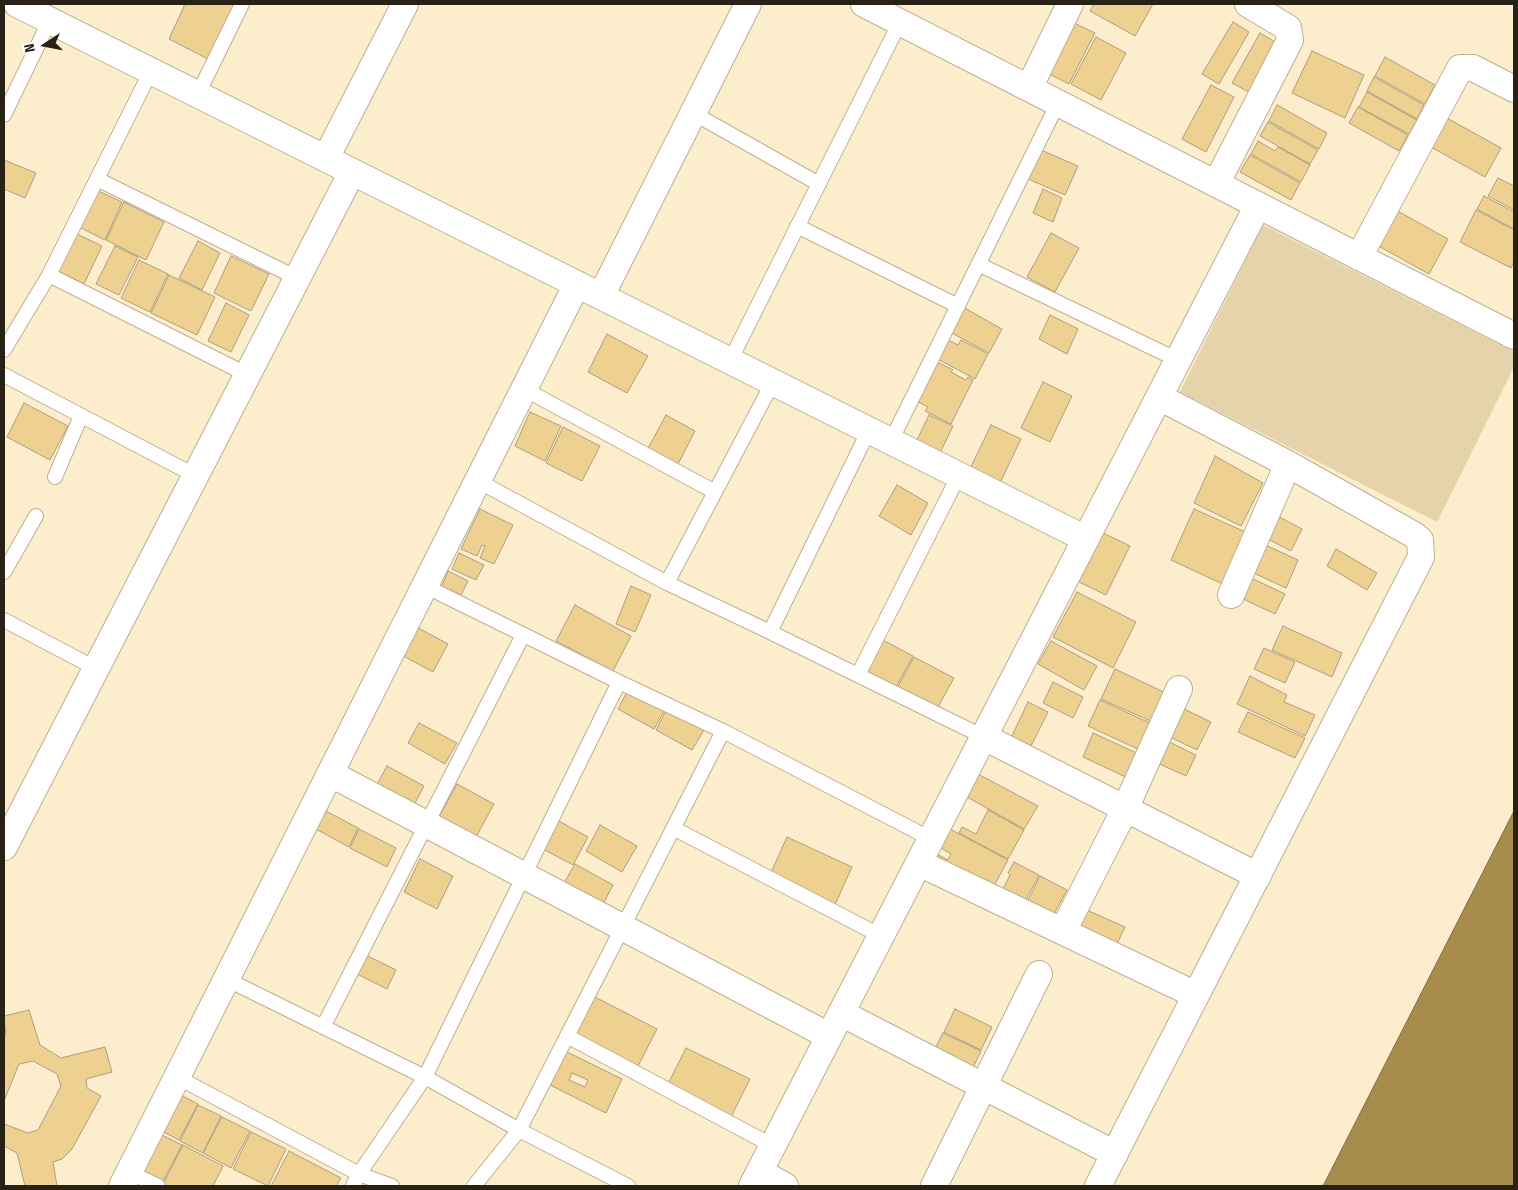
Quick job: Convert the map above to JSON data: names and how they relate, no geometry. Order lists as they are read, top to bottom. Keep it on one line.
{"north":"left"}
